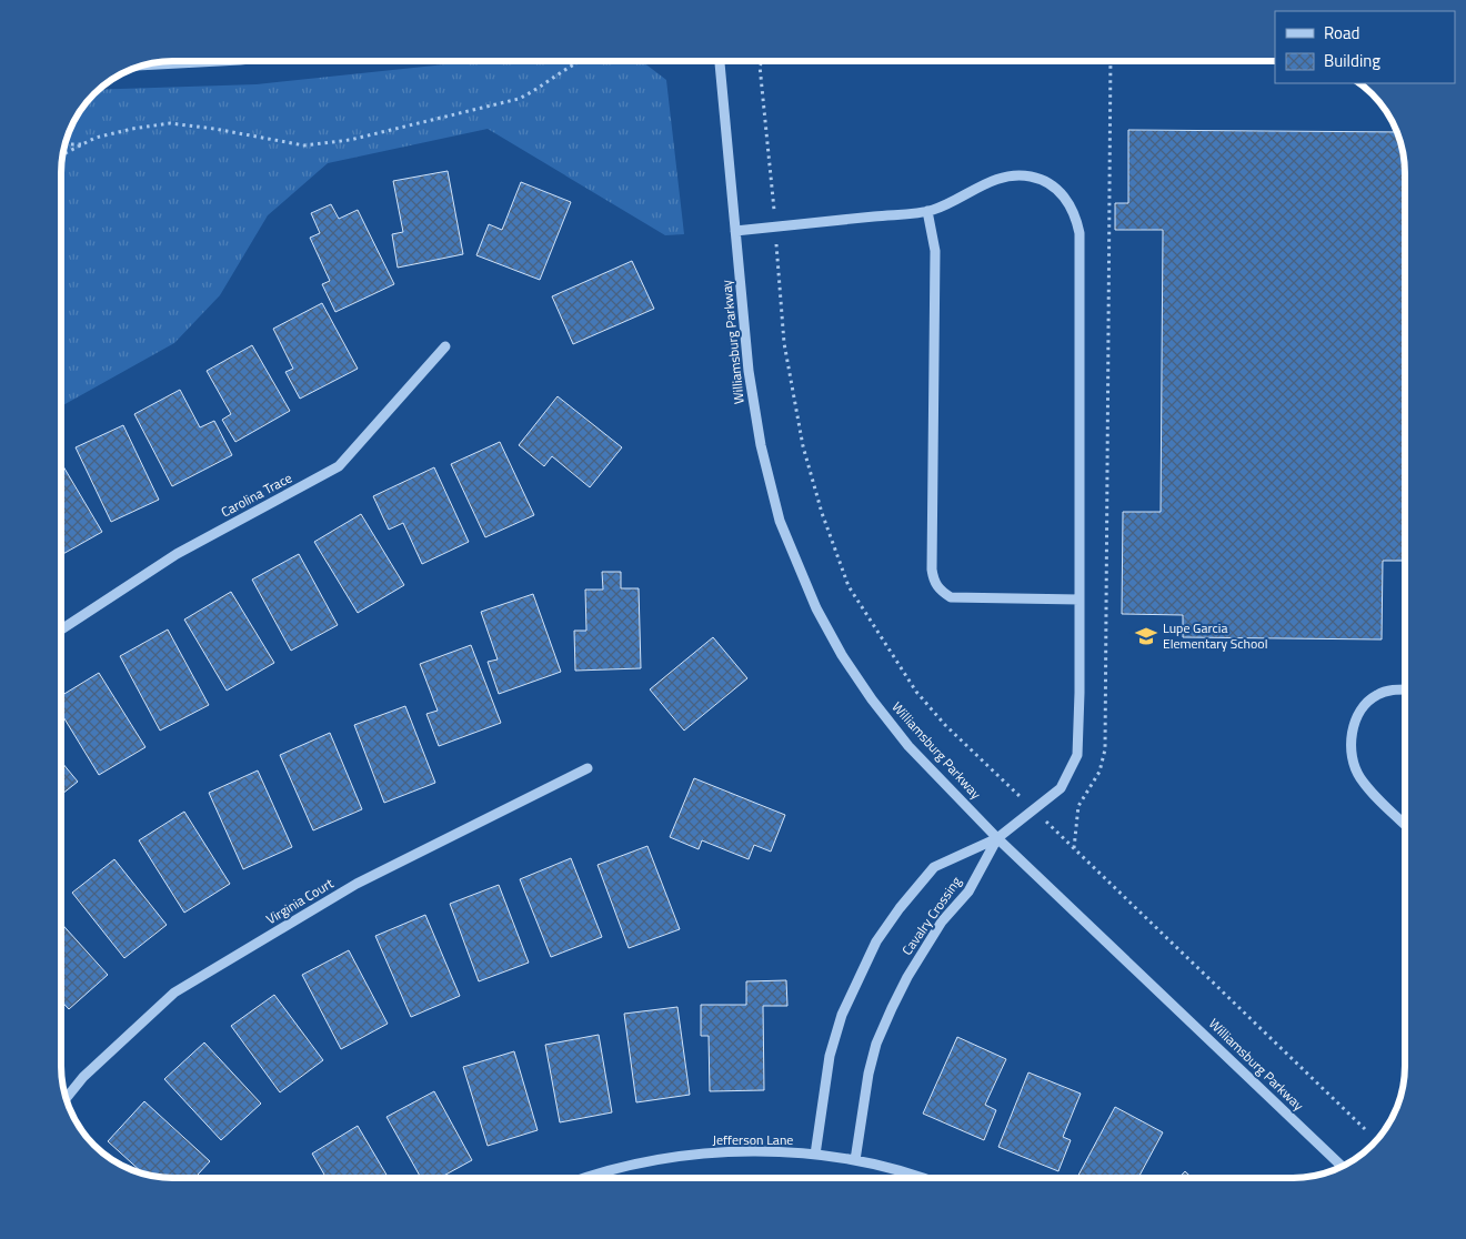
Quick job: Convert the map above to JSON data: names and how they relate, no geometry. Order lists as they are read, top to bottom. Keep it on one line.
{"streets":{"street":["Williamsburg Parkway","Carolina Trace","Virginia Court","Cavalry Crossing","Jefferson Lane"]},"crossings":[["Williamsburg Parkway","Cavalry Crossing"],["Cavalry Crossing","Jefferson Lane"]],"places":{"school or university":["Lupe Garcia Elementary School"]},"legend":["Road","Building"]}
